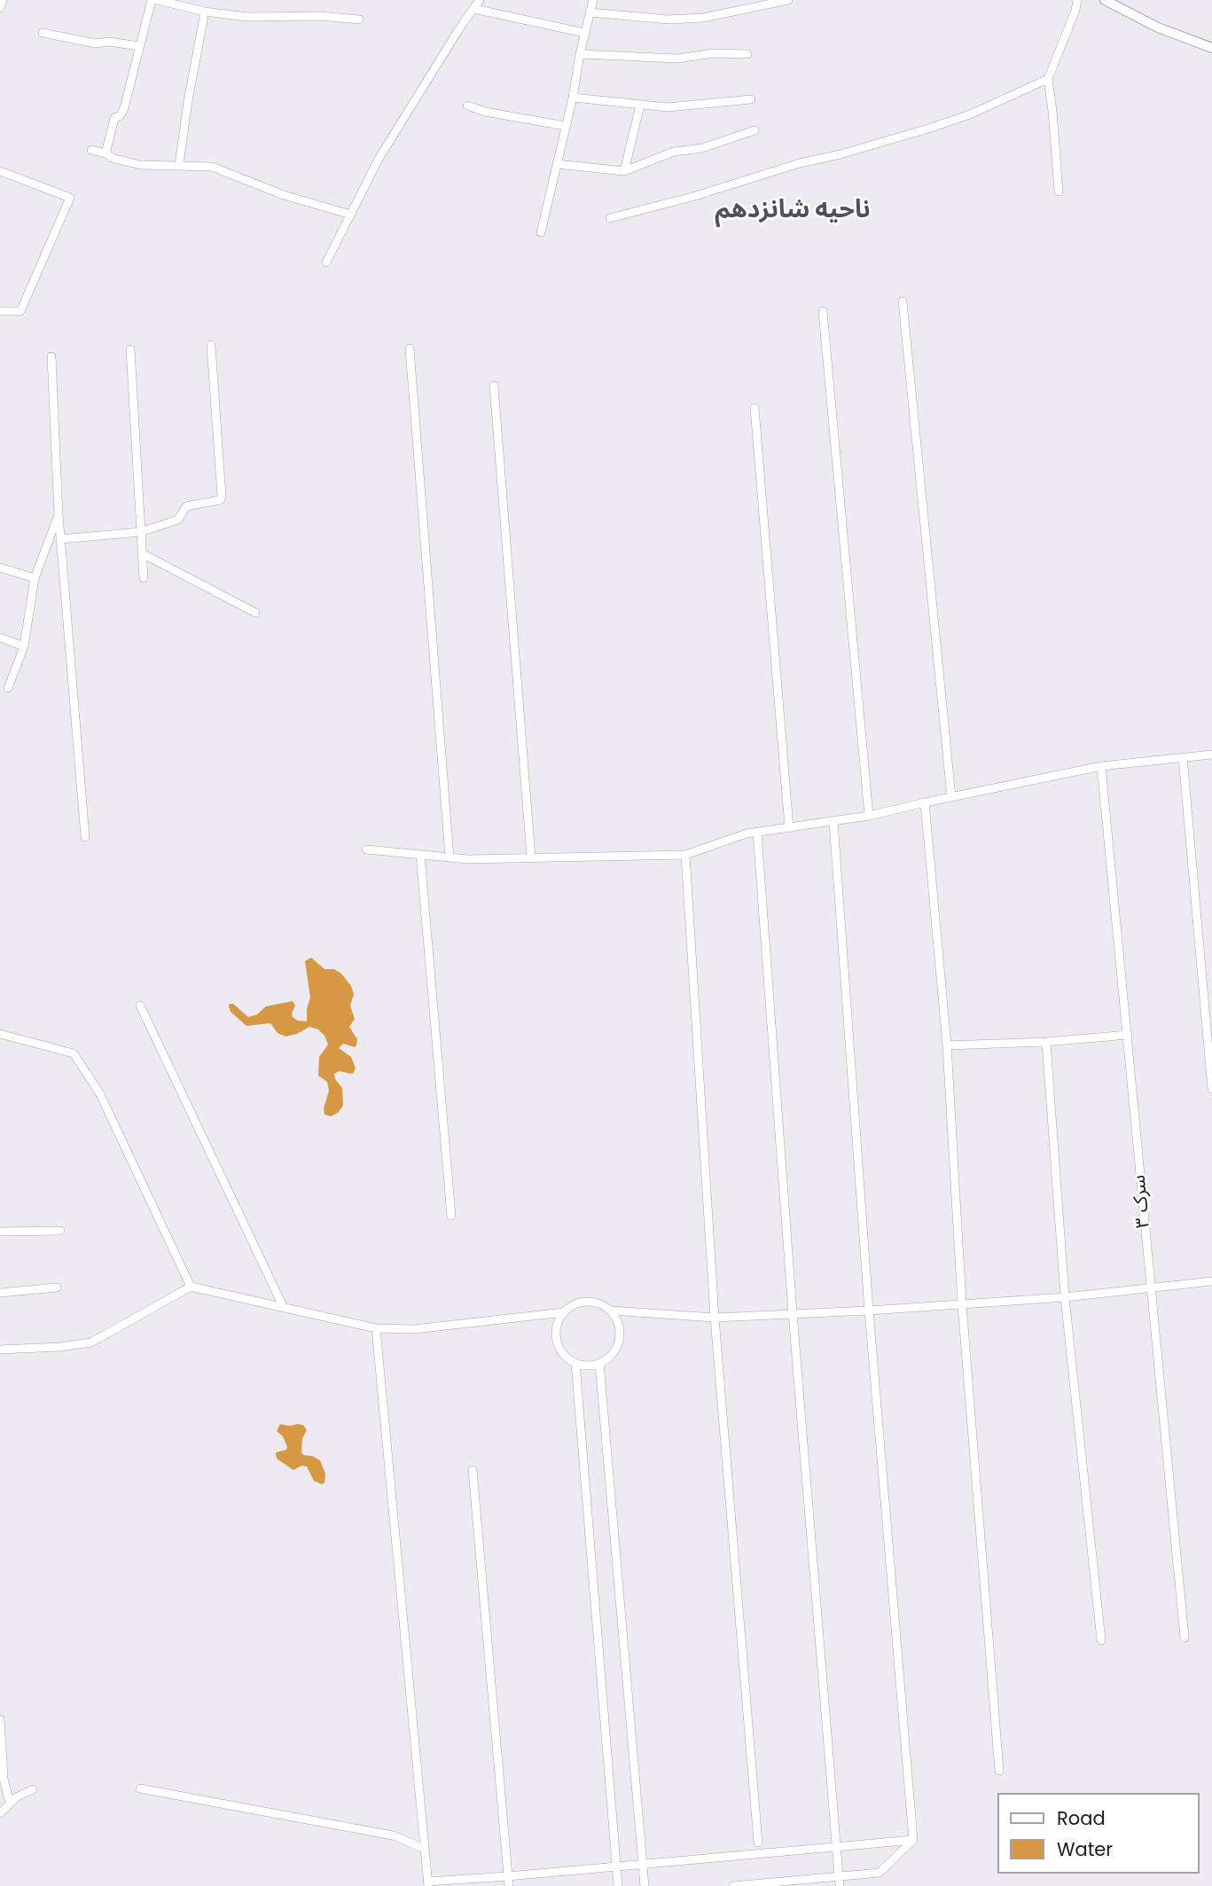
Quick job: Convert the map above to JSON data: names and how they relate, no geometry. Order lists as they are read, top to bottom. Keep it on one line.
{"streets":{"street":["سرک ۳"]},"districts":["ناحیه شانزدهم"],"legend":["Road","Water"]}
